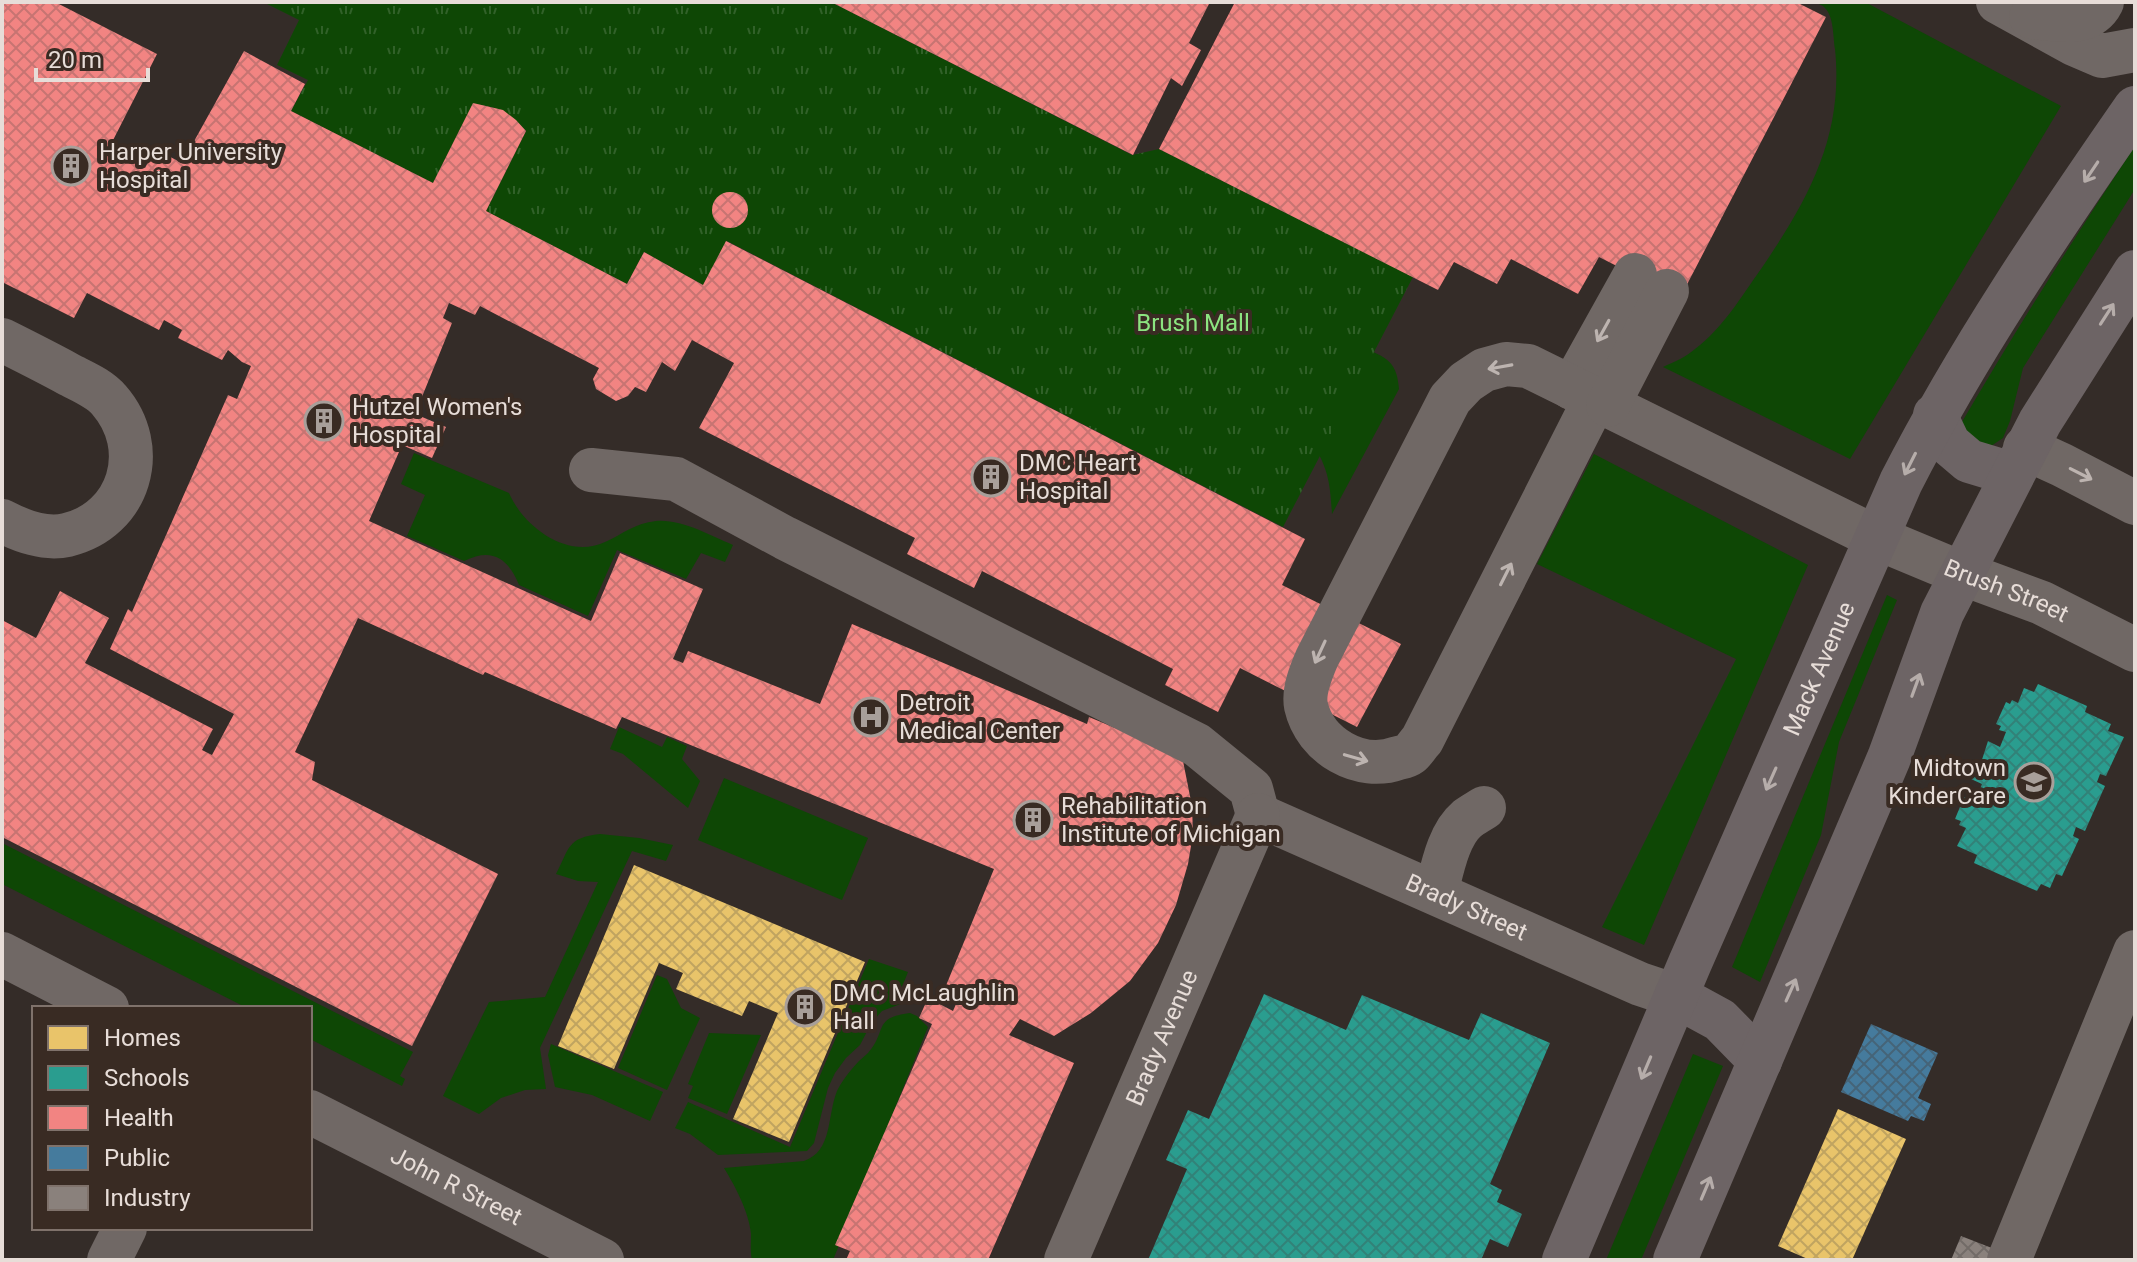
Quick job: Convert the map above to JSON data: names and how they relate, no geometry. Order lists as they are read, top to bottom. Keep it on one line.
{"streets":{"main road":["Mack Avenue"],"street":["Brush Street","Brady Street","Brady Avenue","John R Street"]},"crossings":[["Brush Street","Mack Avenue"],["Mack Avenue","Brady Street"],["Brady Street","Brady Avenue"]],"parks":["Brush Mall"],"places":{"building":["Harper University Hospital","Hutzel Women's Hospital","DMC Heart Hospital","Rehabilitation Institute of Michigan","DMC McLaughlin Hall"],"hospital":["Detroit Medical Center"],"school or university":["Midtown KinderCare"]},"legend":["Homes","Schools","Health","Public","Industry"],"scale_bar":"20 m"}
